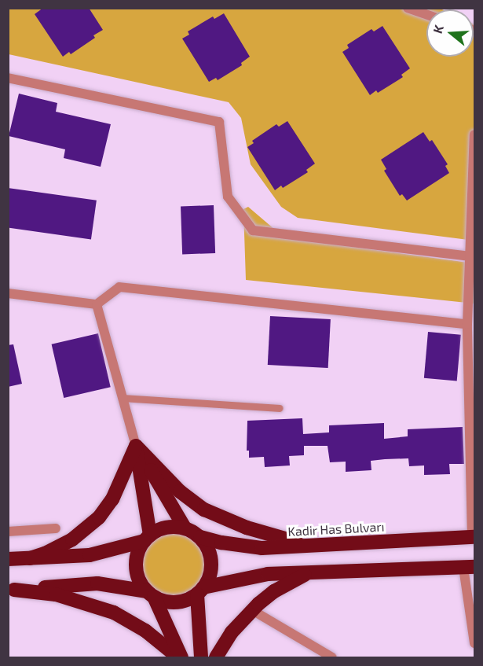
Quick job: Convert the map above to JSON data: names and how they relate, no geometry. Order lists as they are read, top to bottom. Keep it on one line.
{"streets":{"highway":["Kadir Has Bulvarı"]},"north":"left"}
